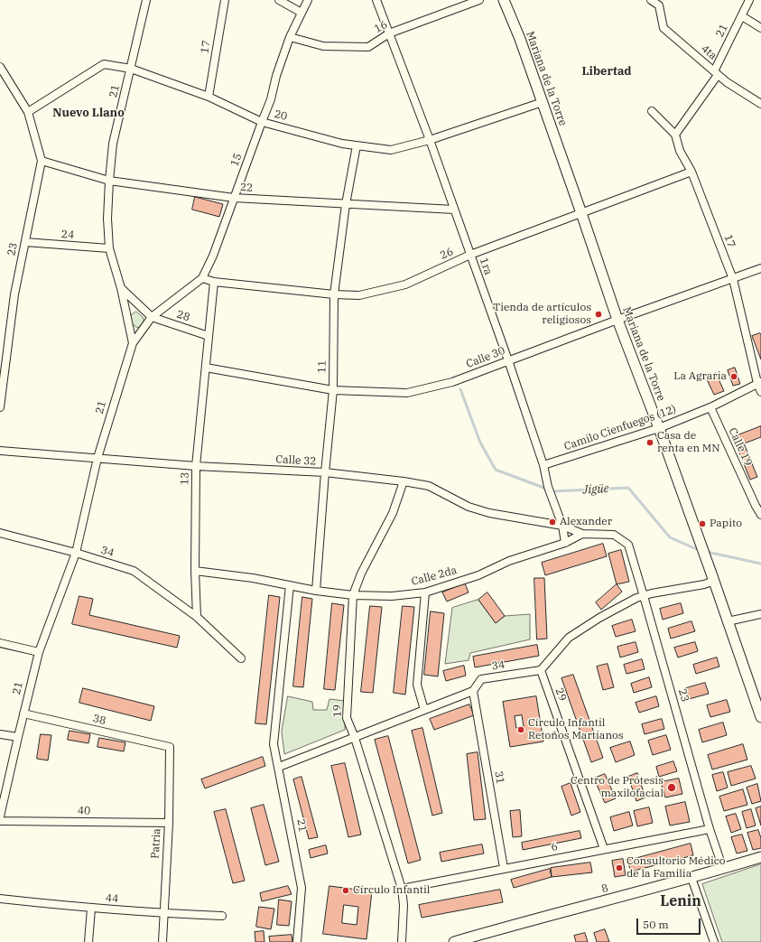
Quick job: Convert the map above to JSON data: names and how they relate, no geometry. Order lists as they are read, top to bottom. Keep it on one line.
{"streets":{"street":["16","21","17","4ta","Mariana de la Torre","20","15","22","24","23","26","1ra","28","Calle 30","11","Camilo Cienfuegos (12)","Calle 19","Calle 32","13","34","Calle 2da","29","19","38","31","40","Patria","6","8","44"]},"crossings":[["16","15"],["16","1ra"],["21","17"],["21","4ta"],["21","20"],["21","15"],["21","22"],["21","24"],["21","Calle 32"],["21","34"],["21","Calle 2da"],["21","38"],["17","20"],["17","26"],["17","Calle 30"],["17","Camilo Cienfuegos (12)"],["Mariana de la Torre","20"],["Mariana de la Torre","26"],["Mariana de la Torre","Calle 30"],["Mariana de la Torre","Camilo Cienfuegos (12)"],["20","15"],["20","1ra"],["20","11"],["15","22"],["15","26"],["15","28"],["22","23"],["22","1ra"],["22","11"],["24","23"],["23","Calle 2da"],["23","6"],["23","8"],["26","1ra"],["26","11"],["26","13"],["1ra","Calle 30"],["1ra","Camilo Cienfuegos (12)"],["1ra","Calle 32"],["1ra","Calle 2da"],["28","13"],["Calle 30","11"],["Calle 30","13"],["11","Calle 32"],["11","Calle 2da"],["Camilo Cienfuegos (12)","Calle 19"],["Calle 32","13"],["Calle 32","Calle 2da"],["Calle 32","19"],["13","34"],["13","Calle 2da"],["34","29"],["34","19"],["34","31"],["Calle 2da","19"],["29","6"],["19","6"],["38","Patria"],["31","6"],["40","Patria"],["Patria","44"]],"districts":["Libertad","Nuevo Llano","Lenin"],"water":["Jigüe"],"places":["Tienda de artículos religiosos","La Agraria","Casa de renta en MN","Alexander","Papito","Círculo Infantil Retoños Martianos","Centro de Prótesis maxilofacial","Consultorio Médico de la Familia","Círculo Infantil"],"scale_bar":"50 m"}
